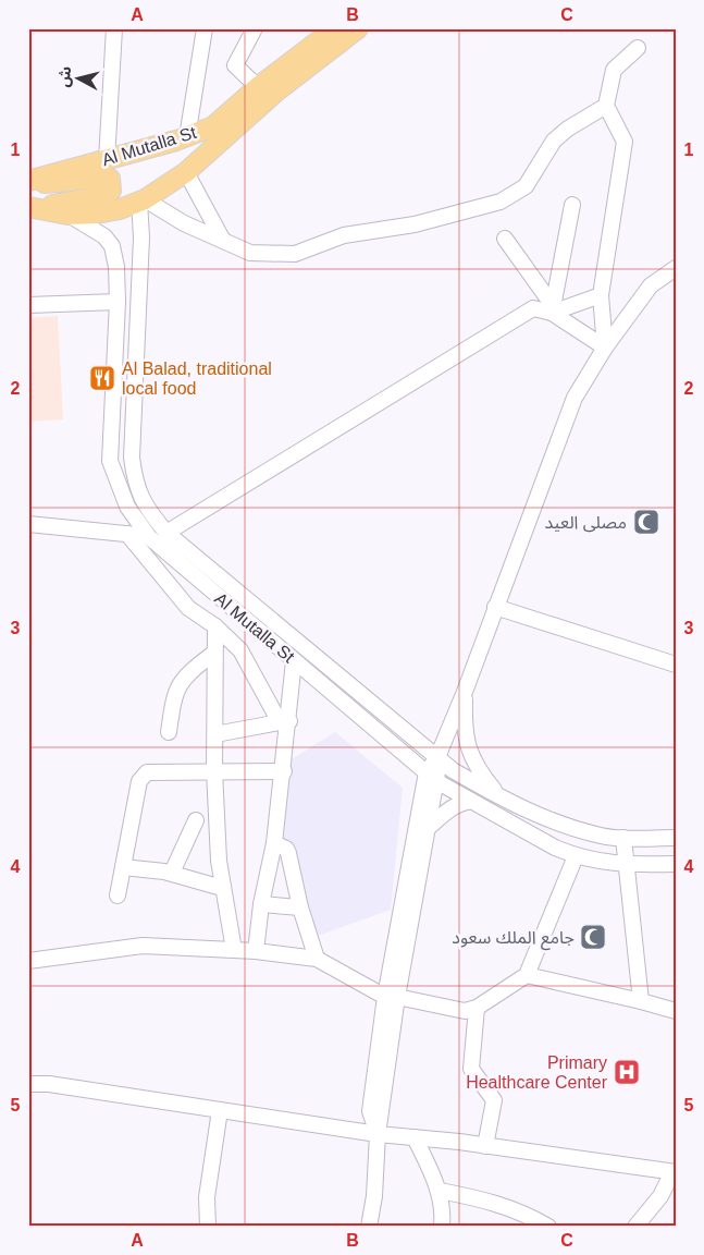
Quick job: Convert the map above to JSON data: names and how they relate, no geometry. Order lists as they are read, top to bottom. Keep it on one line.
{"streets":{"main road":["Al Mutalla St"]},"places":{"restaurant":["Al Balad, traditional local food"],"mosque":["مصلى العيد","جامع الملك سعود"],"hospital":["Primary Healthcare Center"]},"north":"left","grid":{"columns":["A","B","C"],"rows":["1","2","3","4","5"]}}
